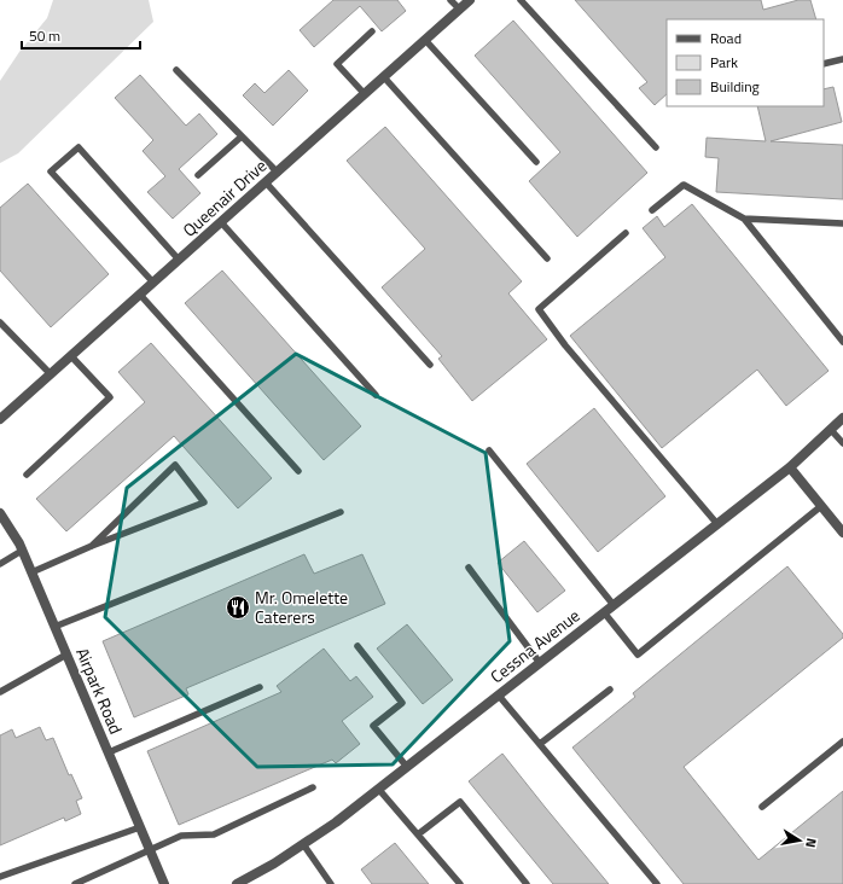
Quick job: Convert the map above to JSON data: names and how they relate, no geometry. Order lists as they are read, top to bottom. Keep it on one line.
{"streets":{"street":["Queenair Drive","Cessna Avenue","Airpark Road"]},"places":{"restaurant":["Mr. Omelette Caterers"]},"legend":["Road","Park","Building"],"scale_bar":"50 m","north":"right"}
